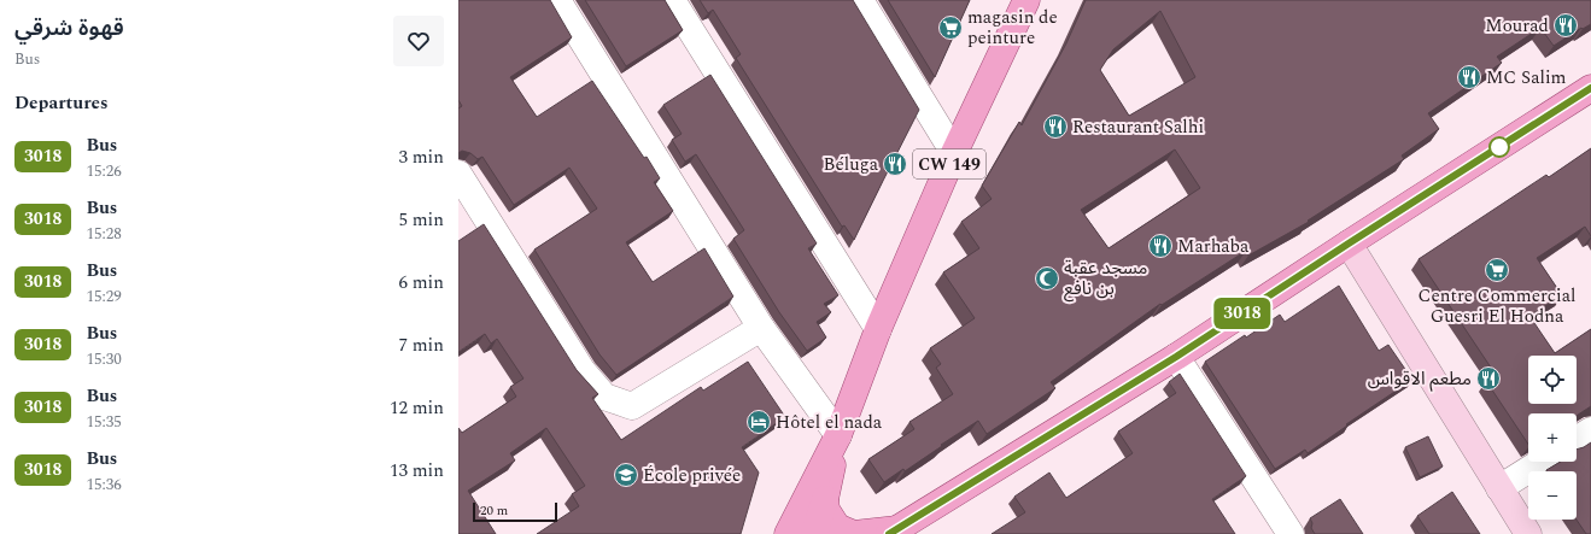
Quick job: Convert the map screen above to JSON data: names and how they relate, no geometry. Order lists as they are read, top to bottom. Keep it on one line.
{"streets":{"main road":["CW 149"]},"places":{"restaurant":["Mourad","MC Salim","Restaurant Salhi","Béluga","Marhaba","مطعم الاقواس"],"supermarket":["magasin de peinture","Centre Commercial Guesri El Hodna"],"mosque":["مسجد عقبة بن نافع"],"hotel":["Hôtel el nada"],"school or university":["École privée"]},"lines":["bus line 3018"],"scale_bar":"20 m","page":{"heading":[["قهوة شرقي","Bus"],"Departures"],"on_map":"3018","list":[{"mark":"3018","name":"Bus","note":"15:26","value":"3 min"},{"mark":"3018","name":"Bus","note":"15:28","value":"5 min"},{"mark":"3018","name":"Bus","note":"15:29","value":"6 min"},{"mark":"3018","name":"Bus","note":"15:30","value":"7 min"},{"mark":"3018","name":"Bus","note":"15:35","value":"12 min"},{"mark":"3018","name":"Bus","note":"15:36","value":"13 min"}],"map_buttons":["+","−"],"scale":"20 m"}}
